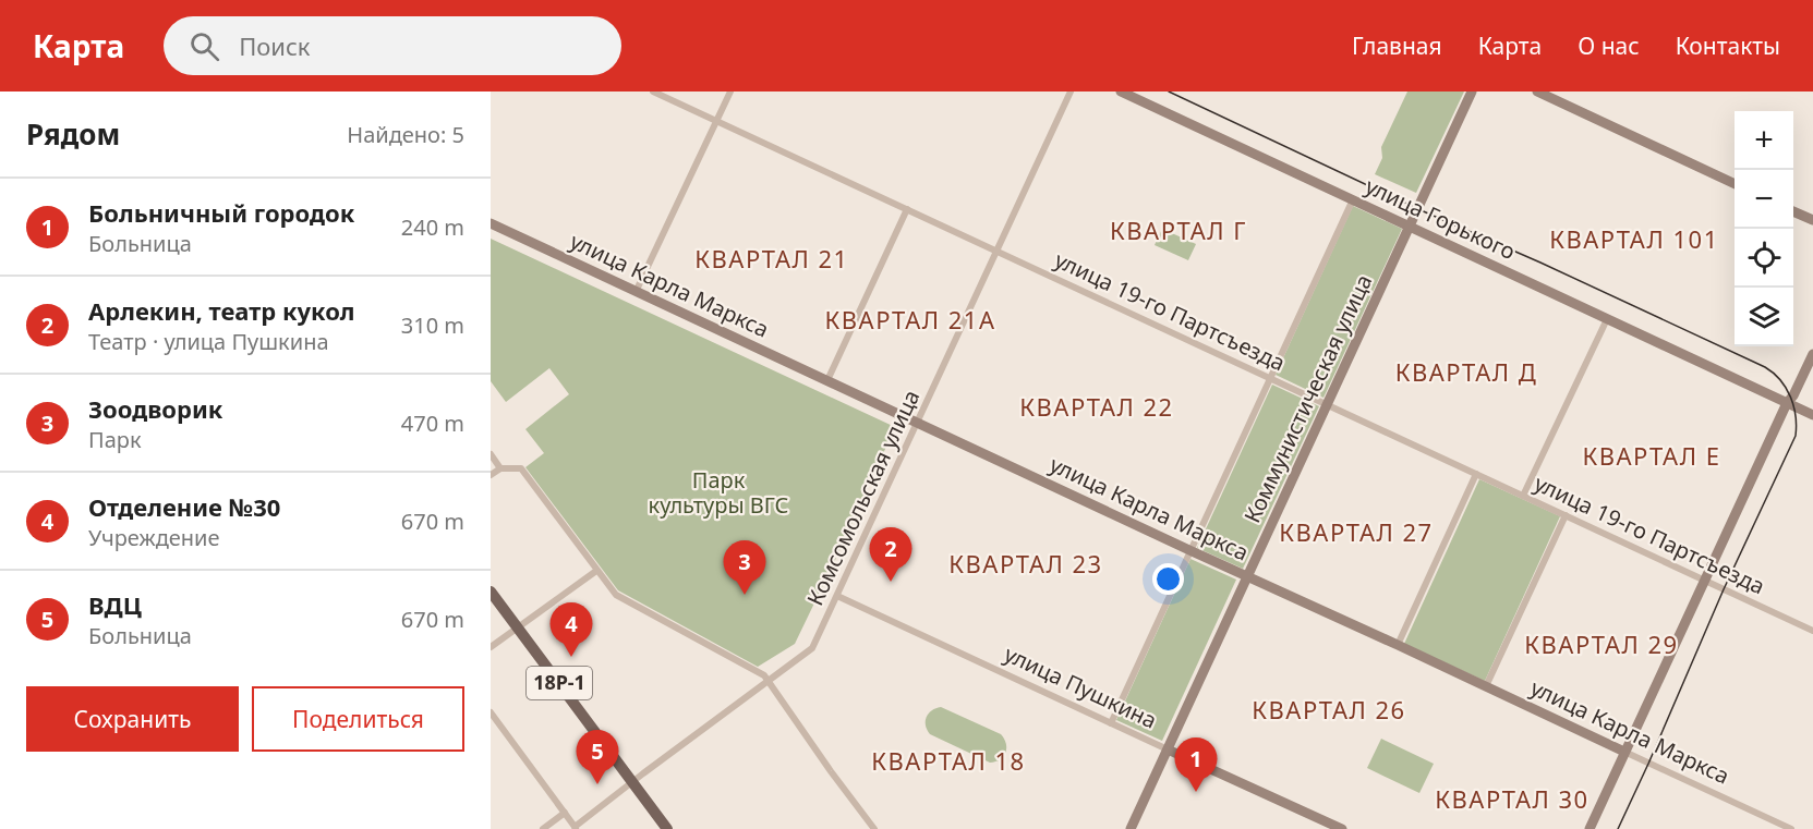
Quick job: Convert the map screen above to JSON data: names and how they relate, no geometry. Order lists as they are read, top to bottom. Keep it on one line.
{"streets":{"main road":["18Р-1"],"street":["улица Горького","улица Карла Маркса","улица 19-го Партсъезда","Коммунистическая улица","Комсомольская улица","улица Пушкина"]},"crossings":[["улица Горького","Коммунистическая улица"],["улица Карла Маркса","Коммунистическая улица"],["улица Карла Маркса","Комсомольская улица"],["улица 19-го Партсъезда","Коммунистическая улица"],["улица 19-го Партсъезда","Комсомольская улица"],["Коммунистическая улица","улица Пушкина"],["Комсомольская улица","18Р-1"],["Комсомольская улица","улица Пушкина"]],"districts":["КВАРТАЛ Г","КВАРТАЛ 101","КВАРТАЛ 21","КВАРТАЛ 21А","КВАРТАЛ Д","КВАРТАЛ 22","КВАРТАЛ Е","КВАРТАЛ 27","КВАРТАЛ 23","КВАРТАЛ 29","КВАРТАЛ 26","КВАРТАЛ 18","КВАРТАЛ 30"],"parks":["Парк культуры ВГС"],"page":{"header":"Карта","search":"Поиск","nav":["Главная","Карта","О нас","Контакты"],"heading":["Рядом","Найдено: 5"],"map_buttons":["+","−"],"list":[{"mark":"1","name":"Больничный городок","note":"Больница","value":"240 m"},{"mark":"2","name":"Арлекин, театр кукол","note":"Театр · улица Пушкина","value":"310 m"},{"mark":"3","name":"Зоодворик","note":"Парк","value":"470 m"},{"mark":"4","name":"Отделение №30","note":"Учреждение","value":"670 m"},{"mark":"5","name":"ВДЦ","note":"Больница","value":"670 m"}],"pins":["2","3","4","5","1"],"buttons":["Сохранить","Поделиться"]}}
